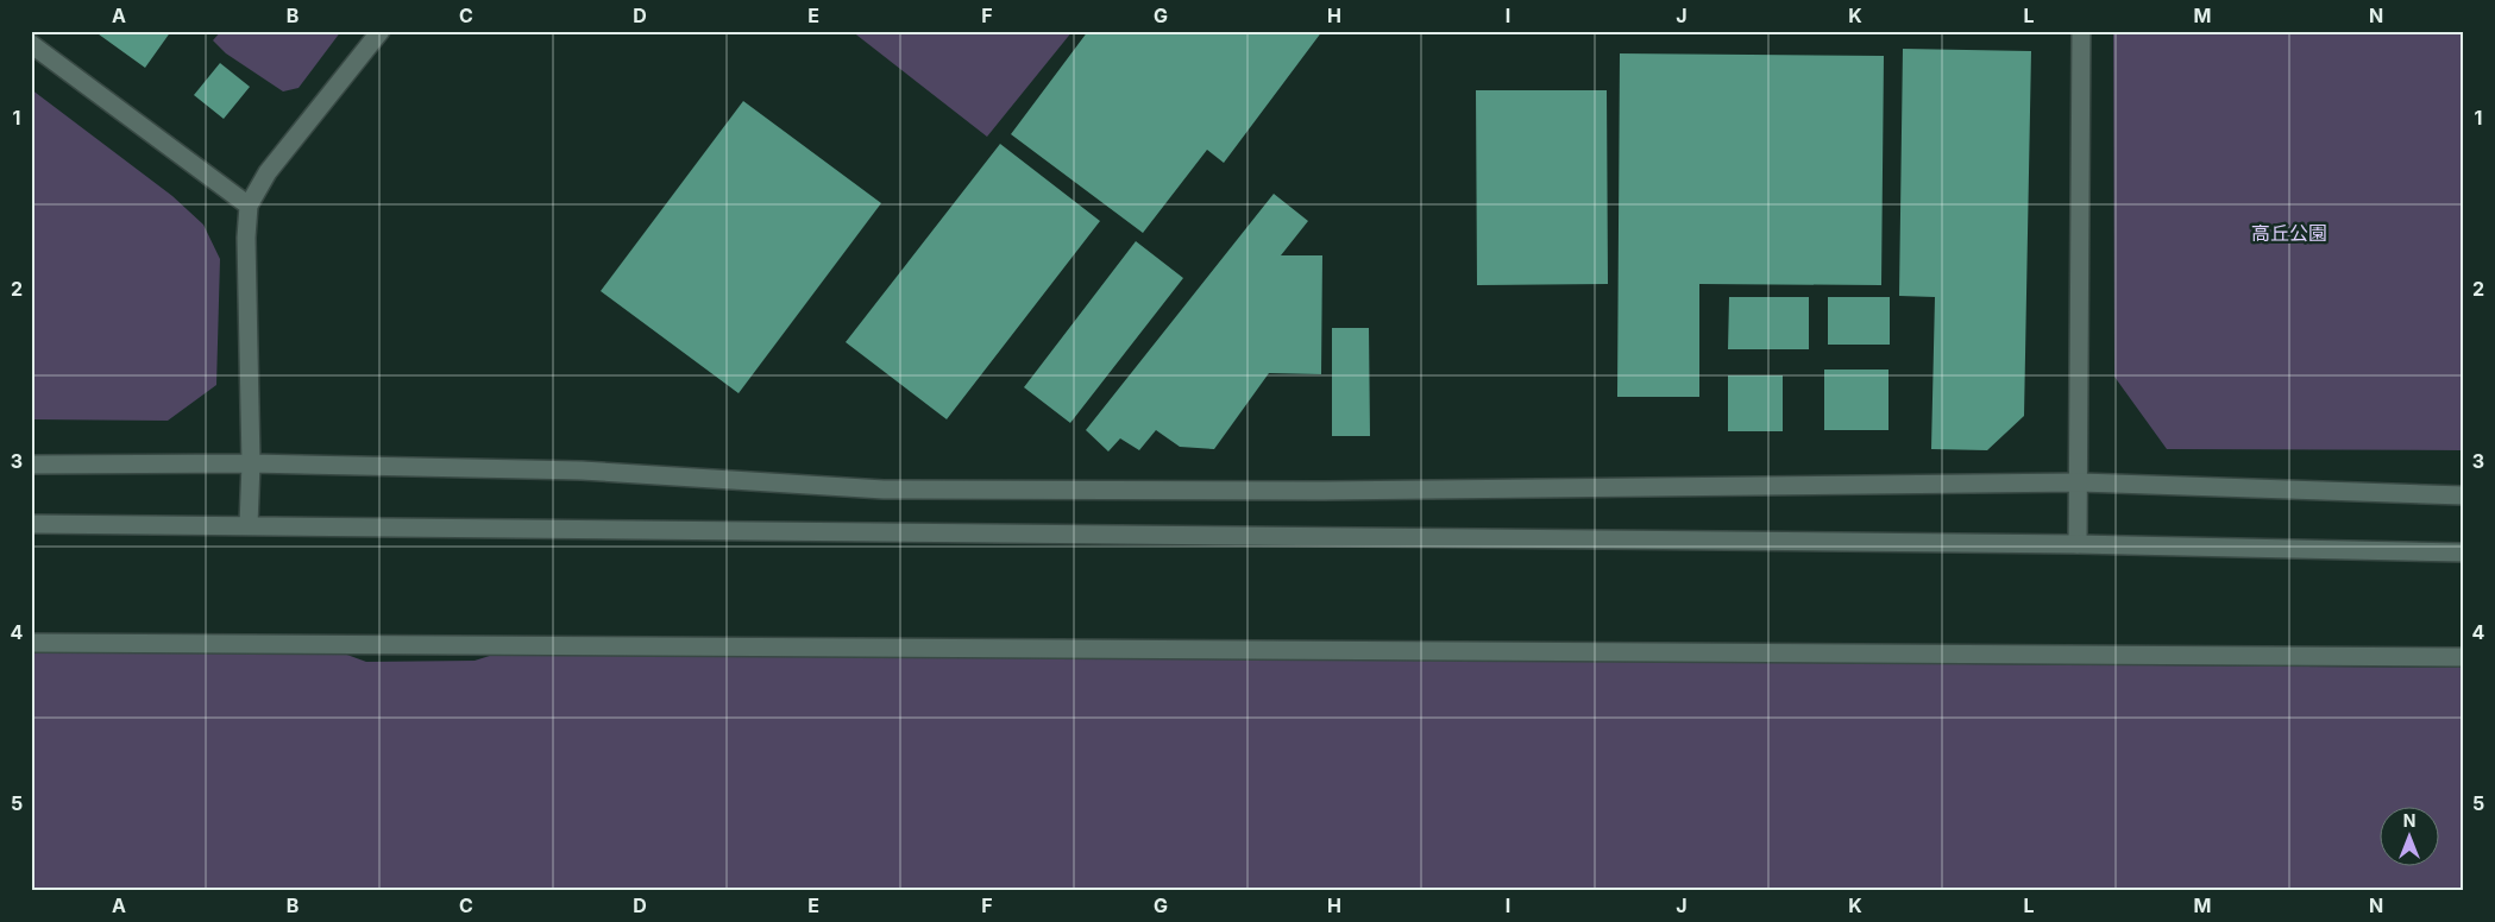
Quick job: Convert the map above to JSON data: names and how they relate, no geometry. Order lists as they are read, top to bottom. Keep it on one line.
{"parks":["高丘公園"],"north":"top","grid":{"columns":["A","B","C","D","E","F","G","H","I","J","K","L","M","N"],"rows":["1","2","3","4","5"]}}
